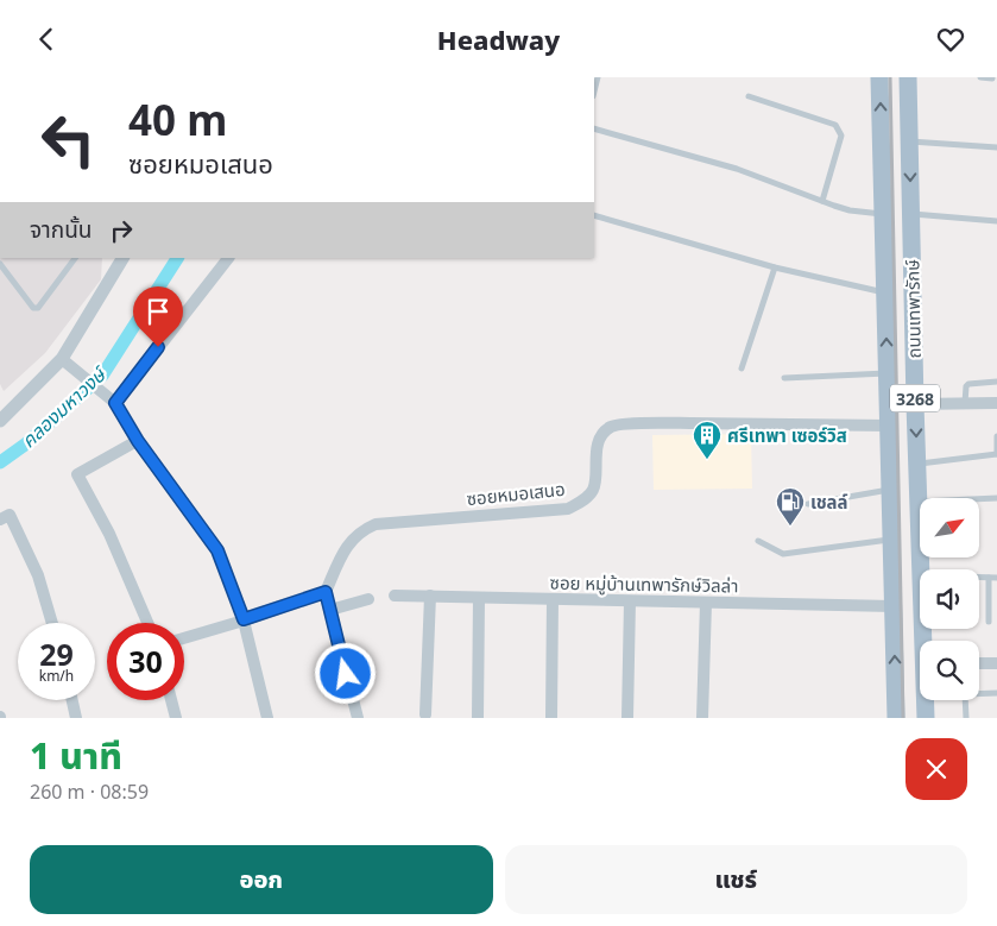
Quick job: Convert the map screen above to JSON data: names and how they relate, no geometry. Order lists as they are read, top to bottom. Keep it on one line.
{"streets":{"main road":["ถนนเทพารักษ์","3268"],"street":["ซอยหมอเสนอ","ซอย หมู่บ้านเทพารักษ์วิลล่า"]},"crossings":[["ถนนเทพารักษ์","ซอยหมอเสนอ"],["ถนนเทพารักษ์","ซอย หมู่บ้านเทพารักษ์วิลล่า"]],"water":["คลองมหาวงษ์"],"places":{"building":["ศรีเทพา เซอร์วิส"],"fuel station":["เชลล์"]},"north":"top right","page":{"header":"Headway","turn":["40 m","ซอยหมอเสนอ"],"then":"จากนั้น","speed":"29 km/h","limit":"30","heading":["1 นาที","260 m · 08:59"],"buttons":["ออก","แชร์"]}}
